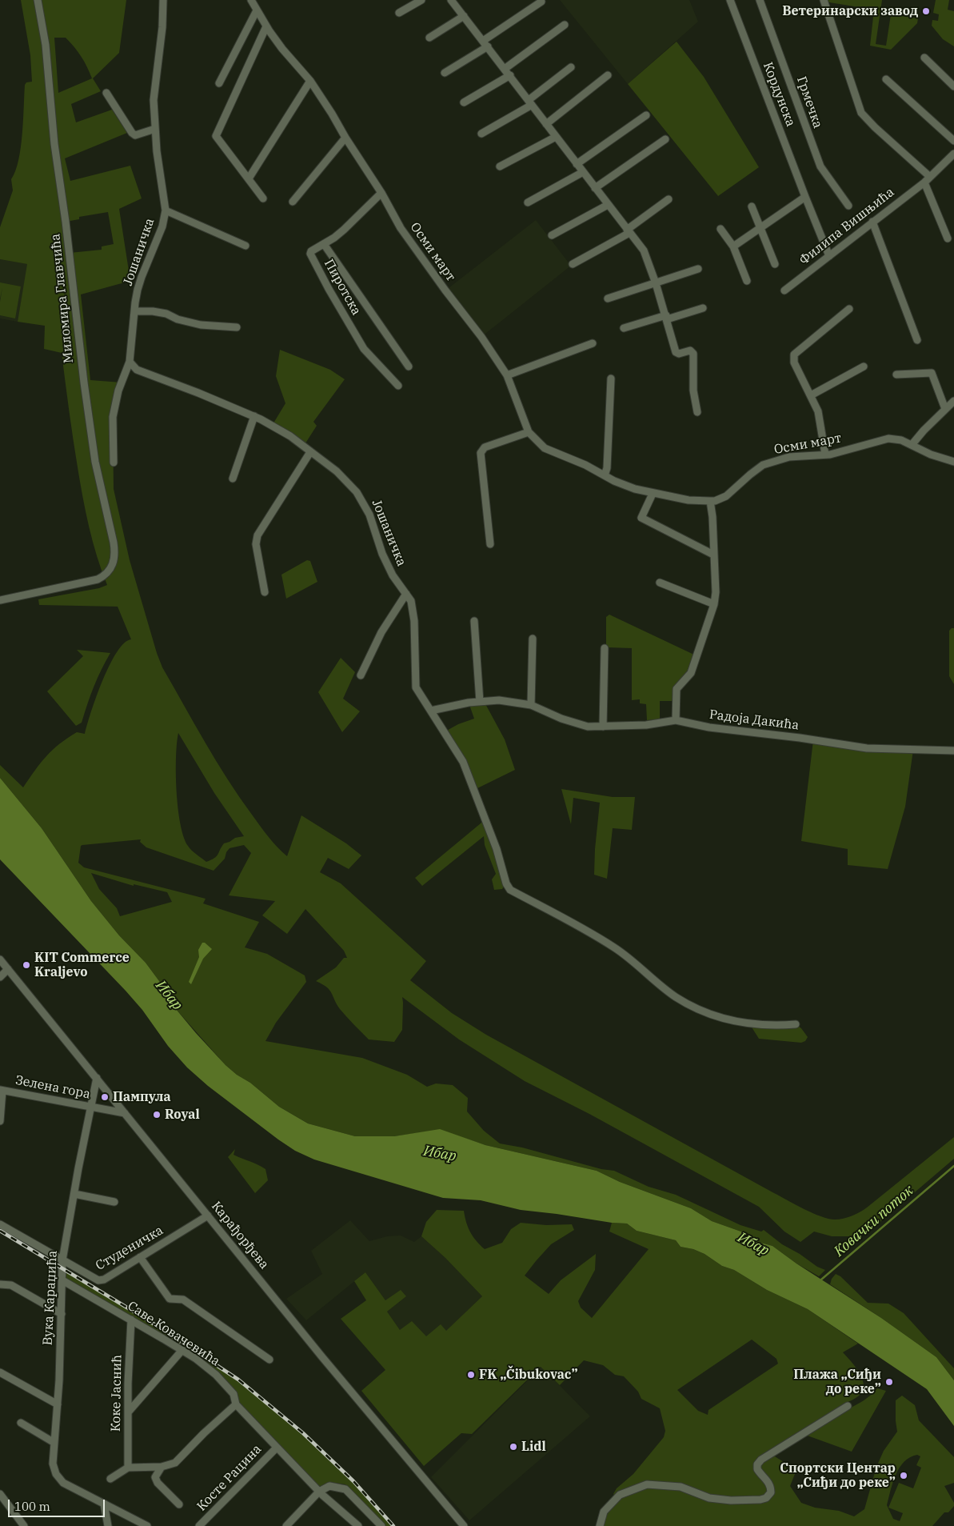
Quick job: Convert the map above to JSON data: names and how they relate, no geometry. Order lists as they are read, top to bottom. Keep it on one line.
{"streets":{"street":["Кордунска","Грмечка","Филипа Вишњића","Јошаничка","Осми март","Пиротска","Миломира Главчића","Радоја Дакића","Зелена гора","Карађорђева","Студеничка","Вука Караџића","Саве Ковачевића","Коке Јаснић","Косте Рацина"]},"crossings":[["Кордунска","Филипа Вишњића"],["Осми март","Пиротска"],["Зелена гора","Карађорђева"],["Зелена гора","Вука Караџића"],["Карађорђева","Студеничка"],["Карађорђева","Вука Караџића"],["Студеничка","Вука Караџића"],["Вука Караџића","Саве Ковачевића"],["Саве Ковачевића","Коке Јаснић"],["Саве Ковачевића","Косте Рацина"]],"water":["Ибар","Ковачки поток"],"places":["Ветеринарски завод","KIT Commerce Kraljevo","Пампула","Royal","FK „Čibukovac”","Плажа „Сиђи до реке”","Lidl","Спортски Центар „Сиђи до реке”"],"scale_bar":"100 m"}
